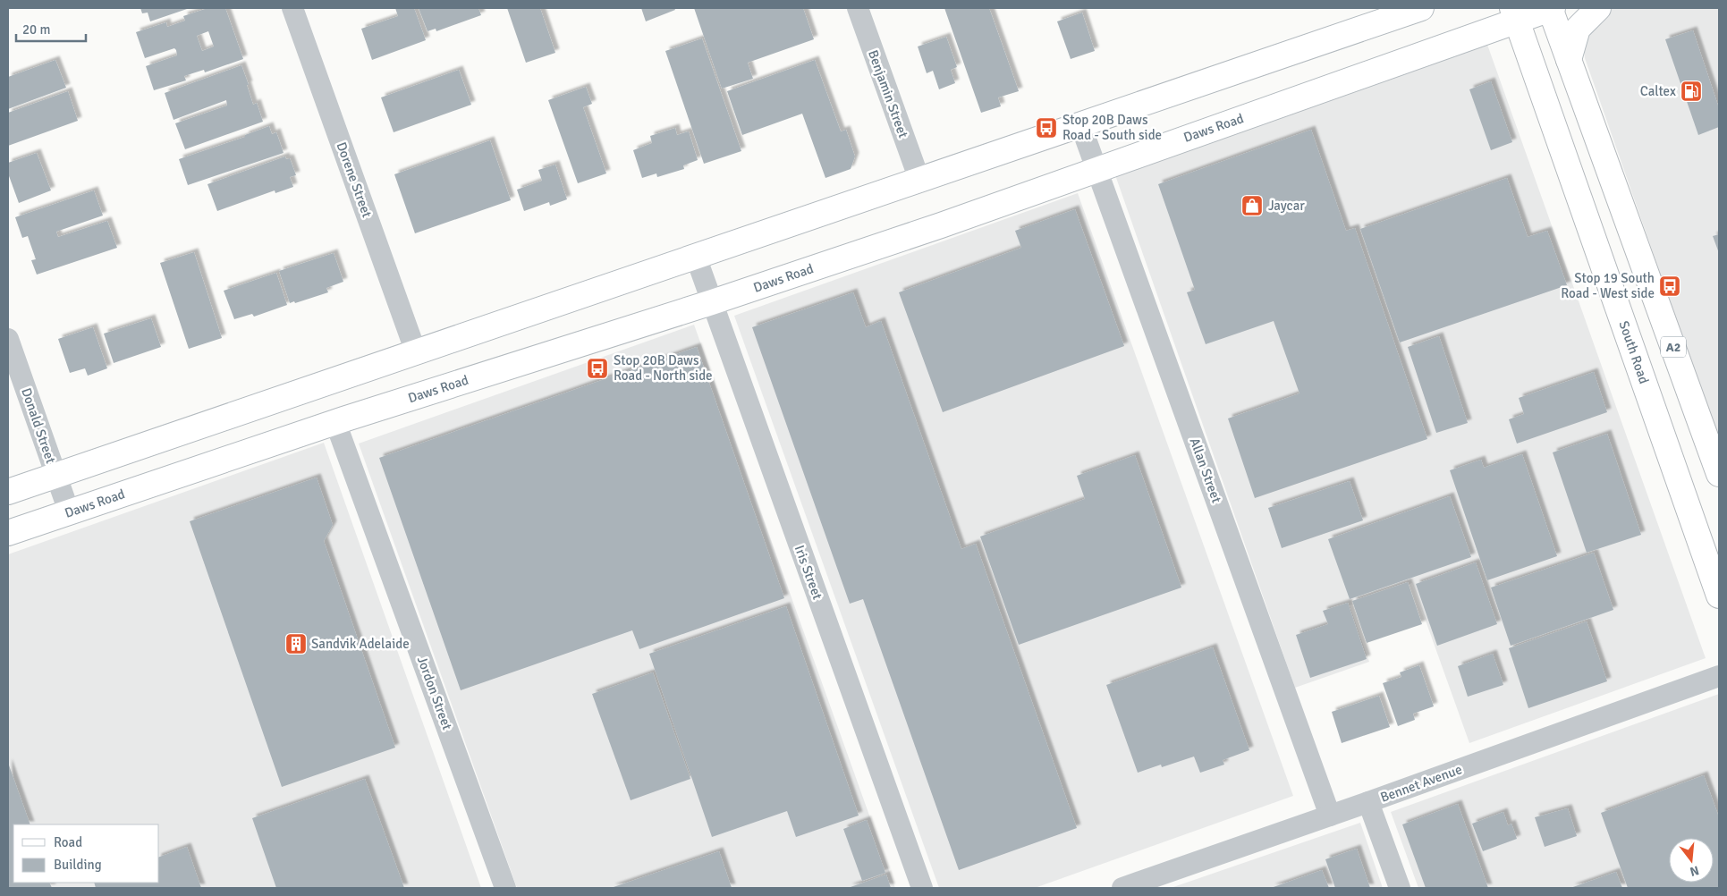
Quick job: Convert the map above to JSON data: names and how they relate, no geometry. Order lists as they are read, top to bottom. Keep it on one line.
{"streets":{"main road":["Daws Road","A2","South Road"],"street":["Benjamin Street","Dorene Street","Donald Street","Allan Street","Iris Street","Jordon Street","Bennet Avenue"]},"crossings":[["Daws Road","A2"],["Daws Road","South Road"],["Daws Road","Donald Street"],["Daws Road","Allan Street"],["Daws Road","Iris Street"],["Daws Road","Jordon Street"],["Allan Street","Bennet Avenue"]],"places":{"fuel station":["Caltex"],"bus stop":["Stop 20B Daws Road - South side","Stop 19 South Road - West side","Stop 20B Daws Road - North side"],"shop":["Jaycar"],"building":["Sandvik Adelaide"]},"legend":["Road","Building"],"scale_bar":"20 m","north":"bottom"}
